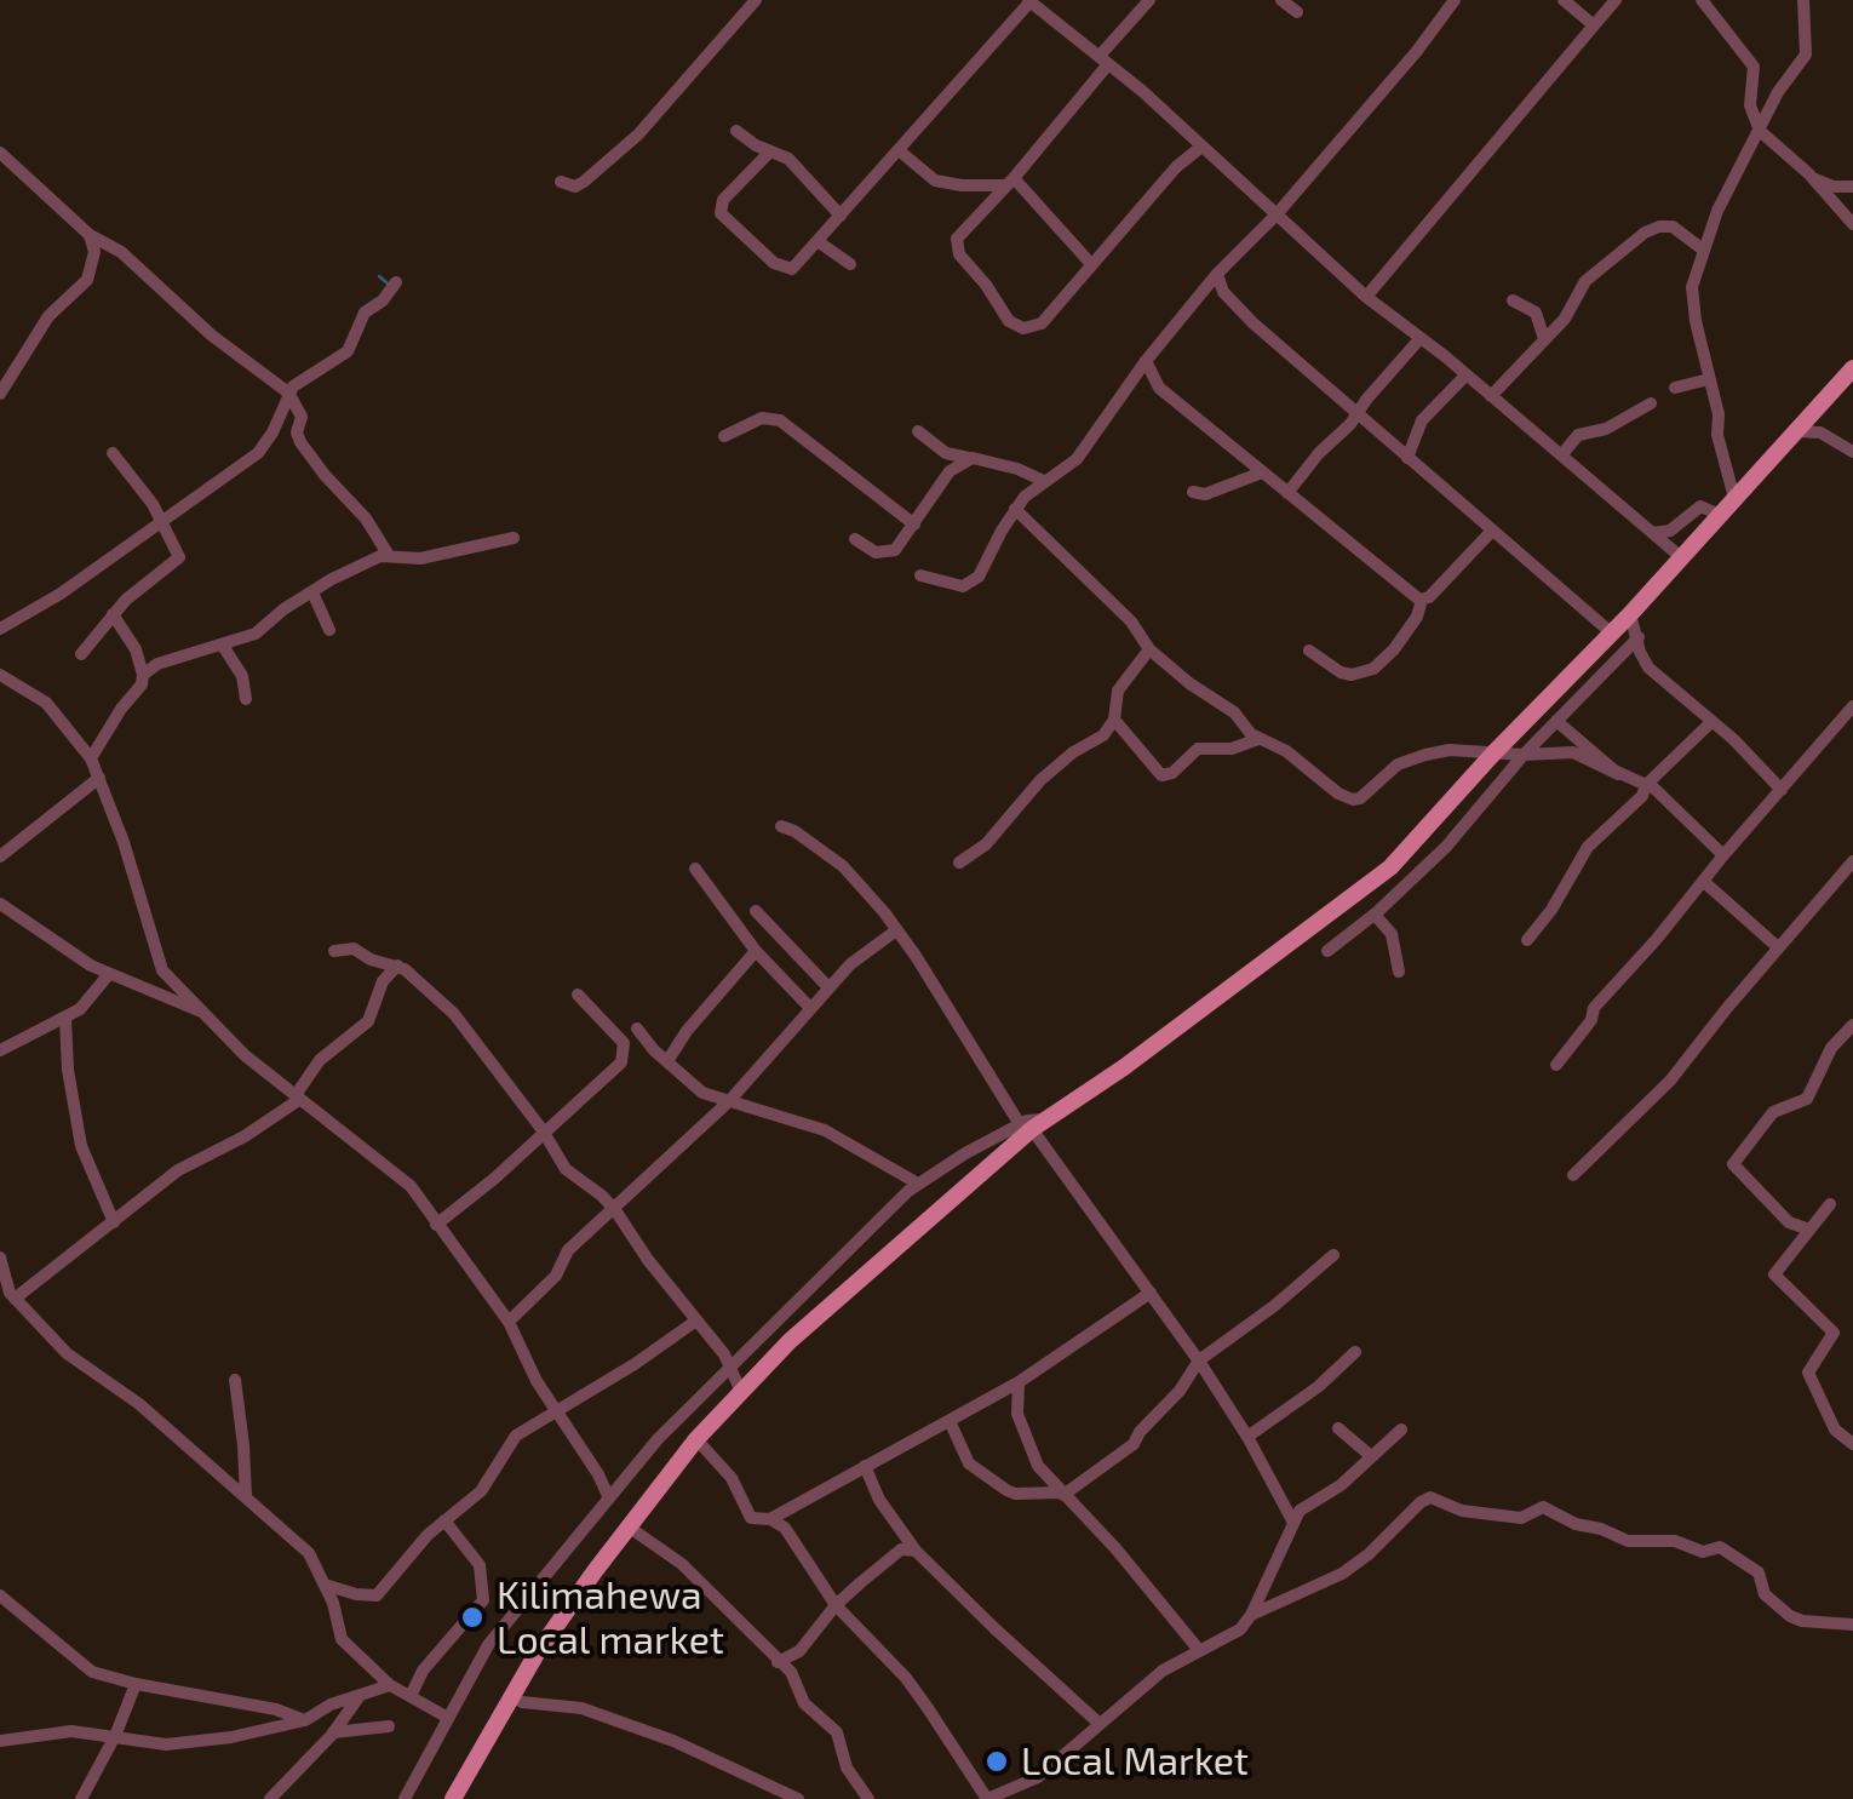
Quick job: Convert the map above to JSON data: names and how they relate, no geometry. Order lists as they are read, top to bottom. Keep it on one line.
{"places":["Kilimahewa Local market","Local Market"]}
